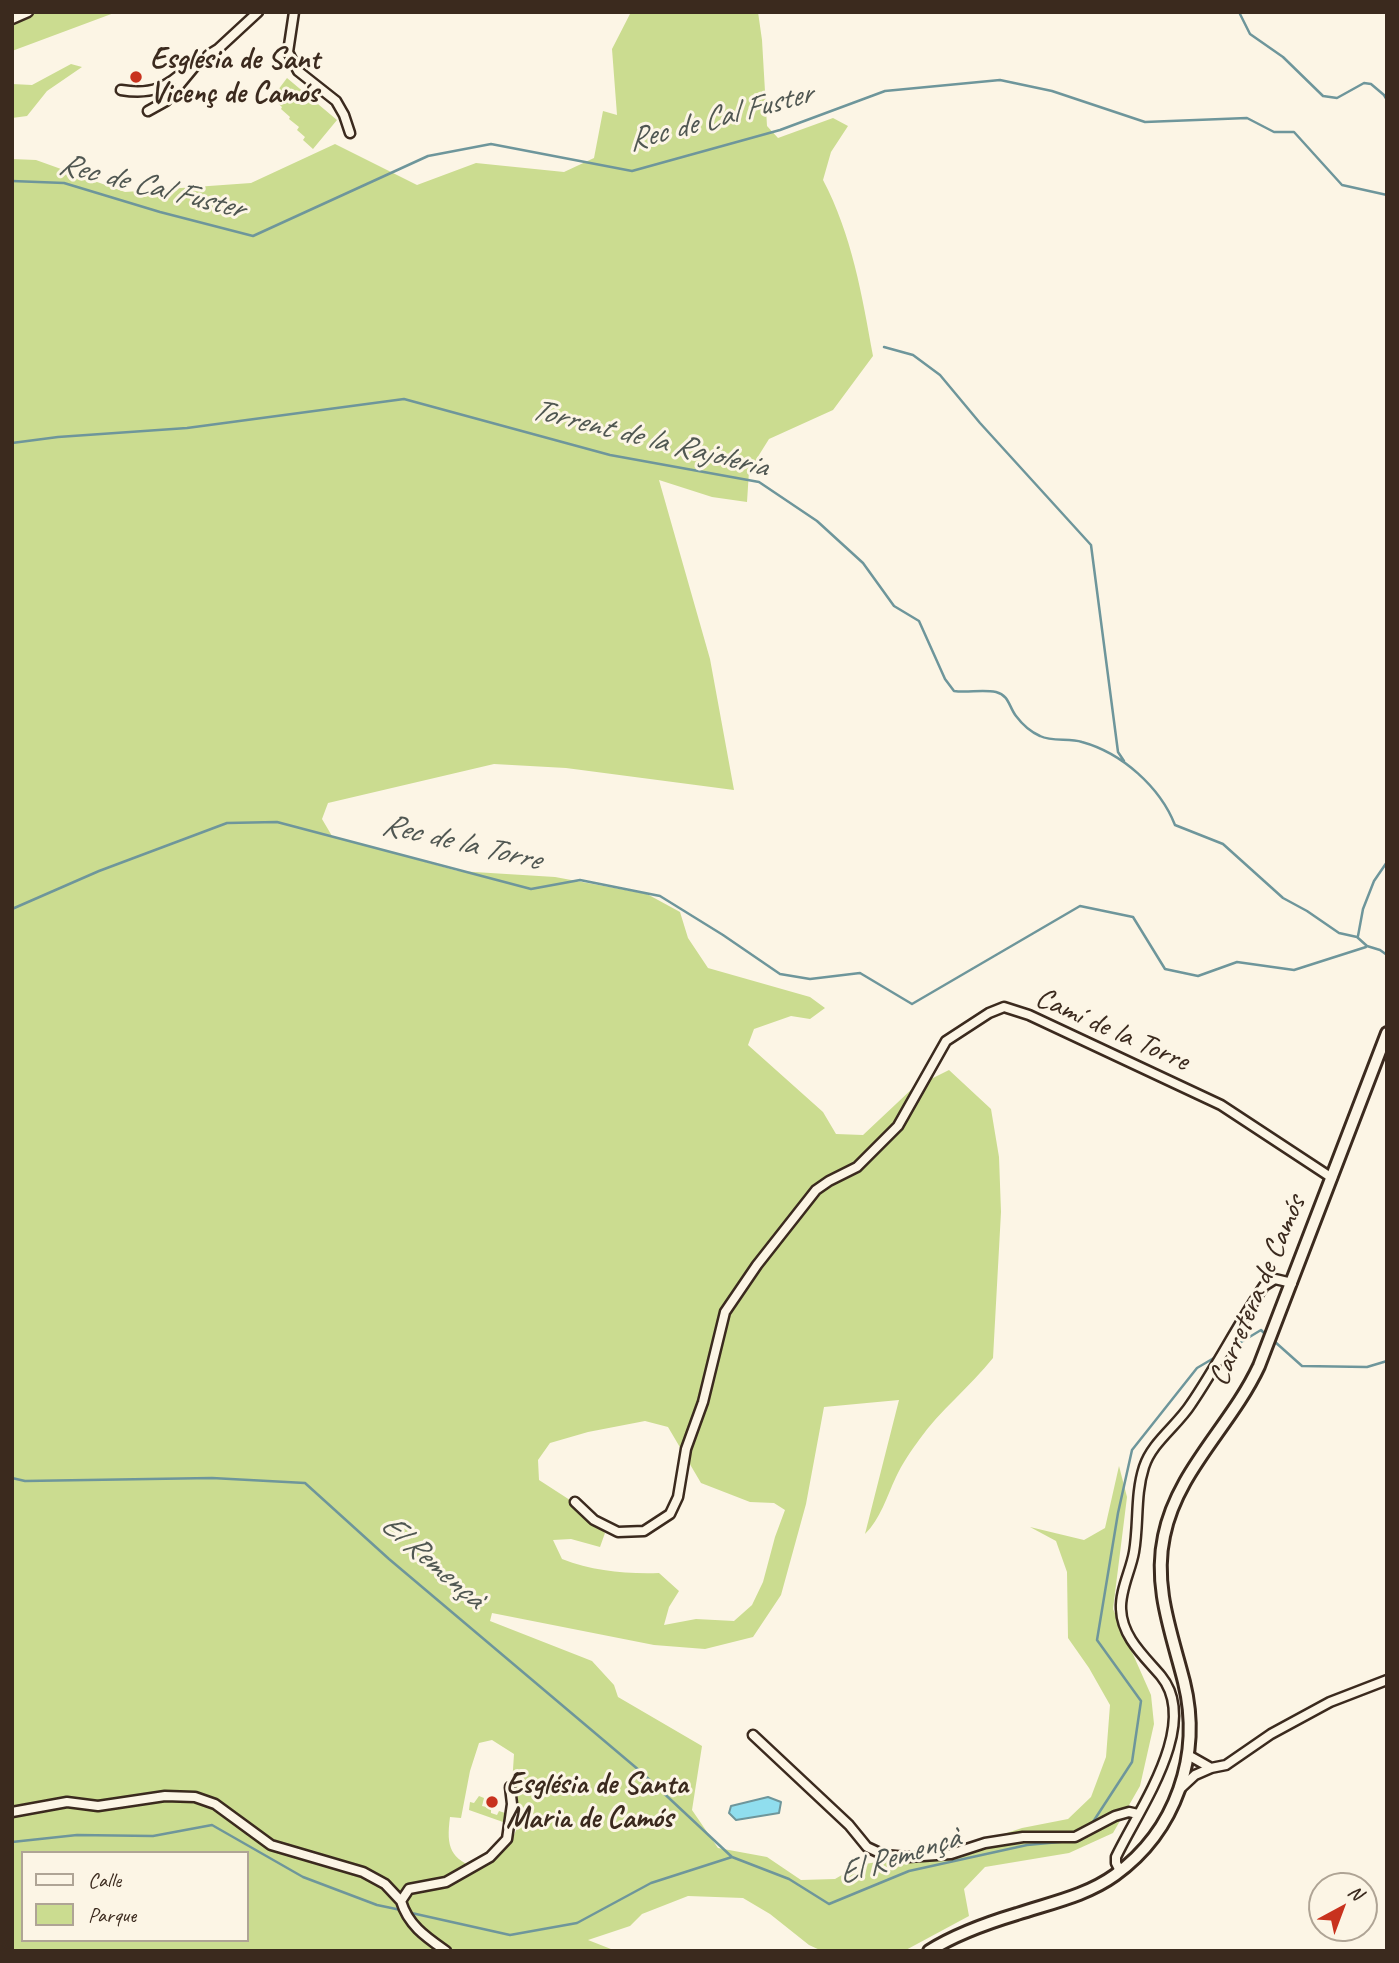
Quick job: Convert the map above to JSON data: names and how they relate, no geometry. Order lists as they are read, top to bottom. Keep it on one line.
{"streets":{"street":["Camí de la Torre","Carretera de Camós"]},"crossings":[["Camí de la Torre","Carretera de Camós"]],"water":["Rec de Cal Fuster","Torrent de la Rajoleria","Rec de la Torre","El Remençà"],"places":["Església de Sant Vicenç de Camós","Església de Santa Maria de Camós"],"legend":["Calle","Parque"],"north":"top right"}
